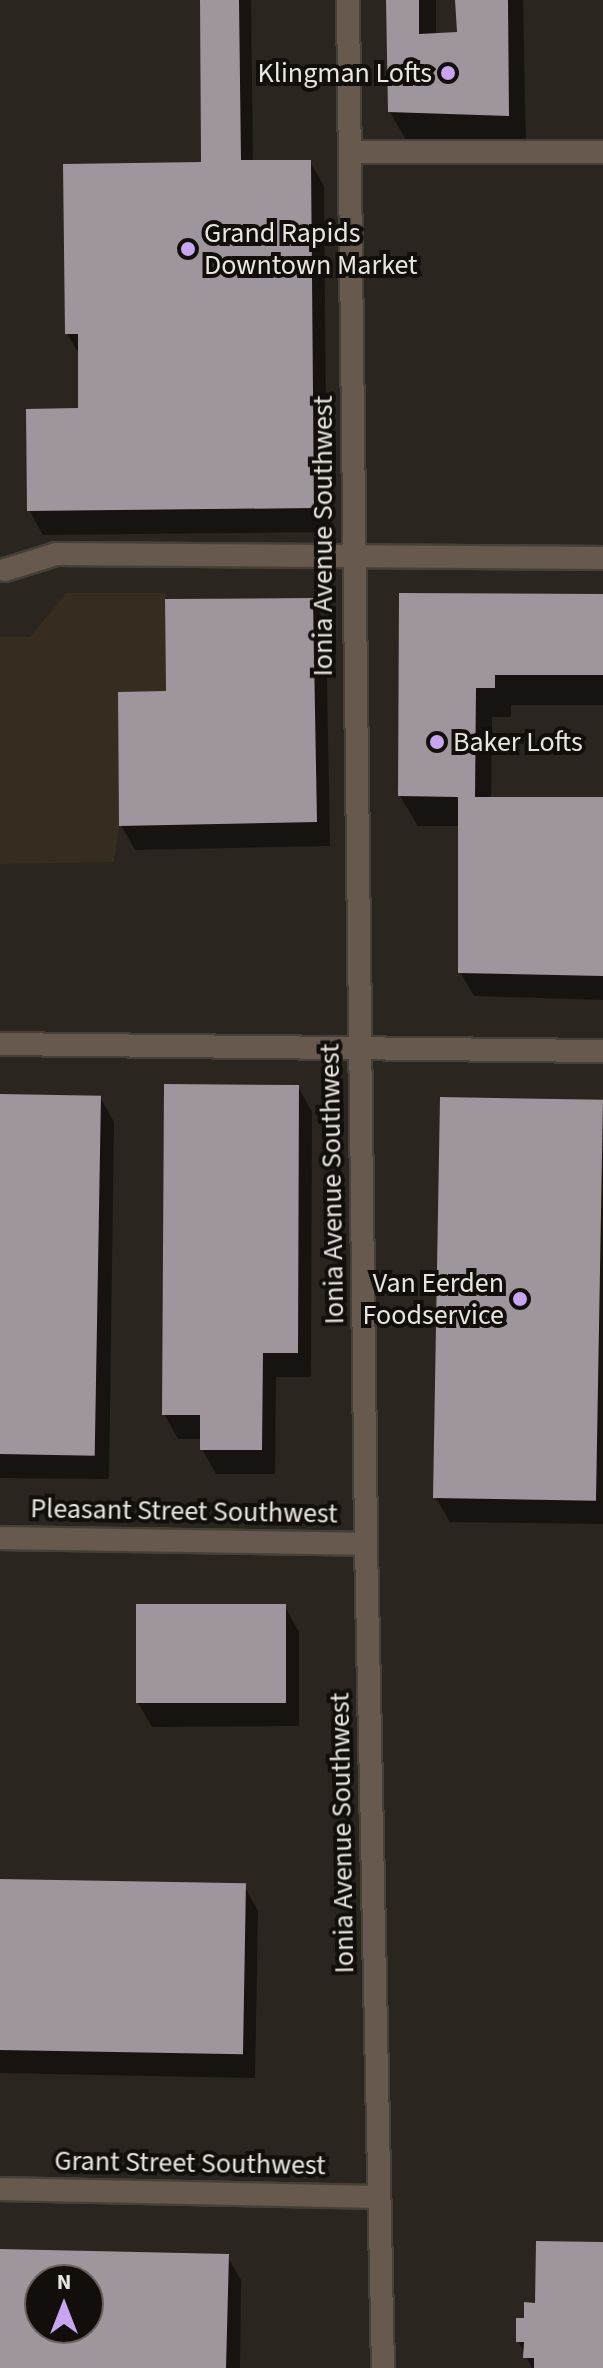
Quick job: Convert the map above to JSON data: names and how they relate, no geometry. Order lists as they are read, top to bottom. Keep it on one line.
{"streets":{"street":["Ionia Avenue Southwest","Pleasant Street Southwest","Grant Street Southwest"]},"crossings":[["Ionia Avenue Southwest","Pleasant Street Southwest"],["Ionia Avenue Southwest","Grant Street Southwest"]],"places":["Klingman Lofts","Grand Rapids Downtown Market","Baker Lofts","Van Eerden Foodservice"],"north":"top"}
